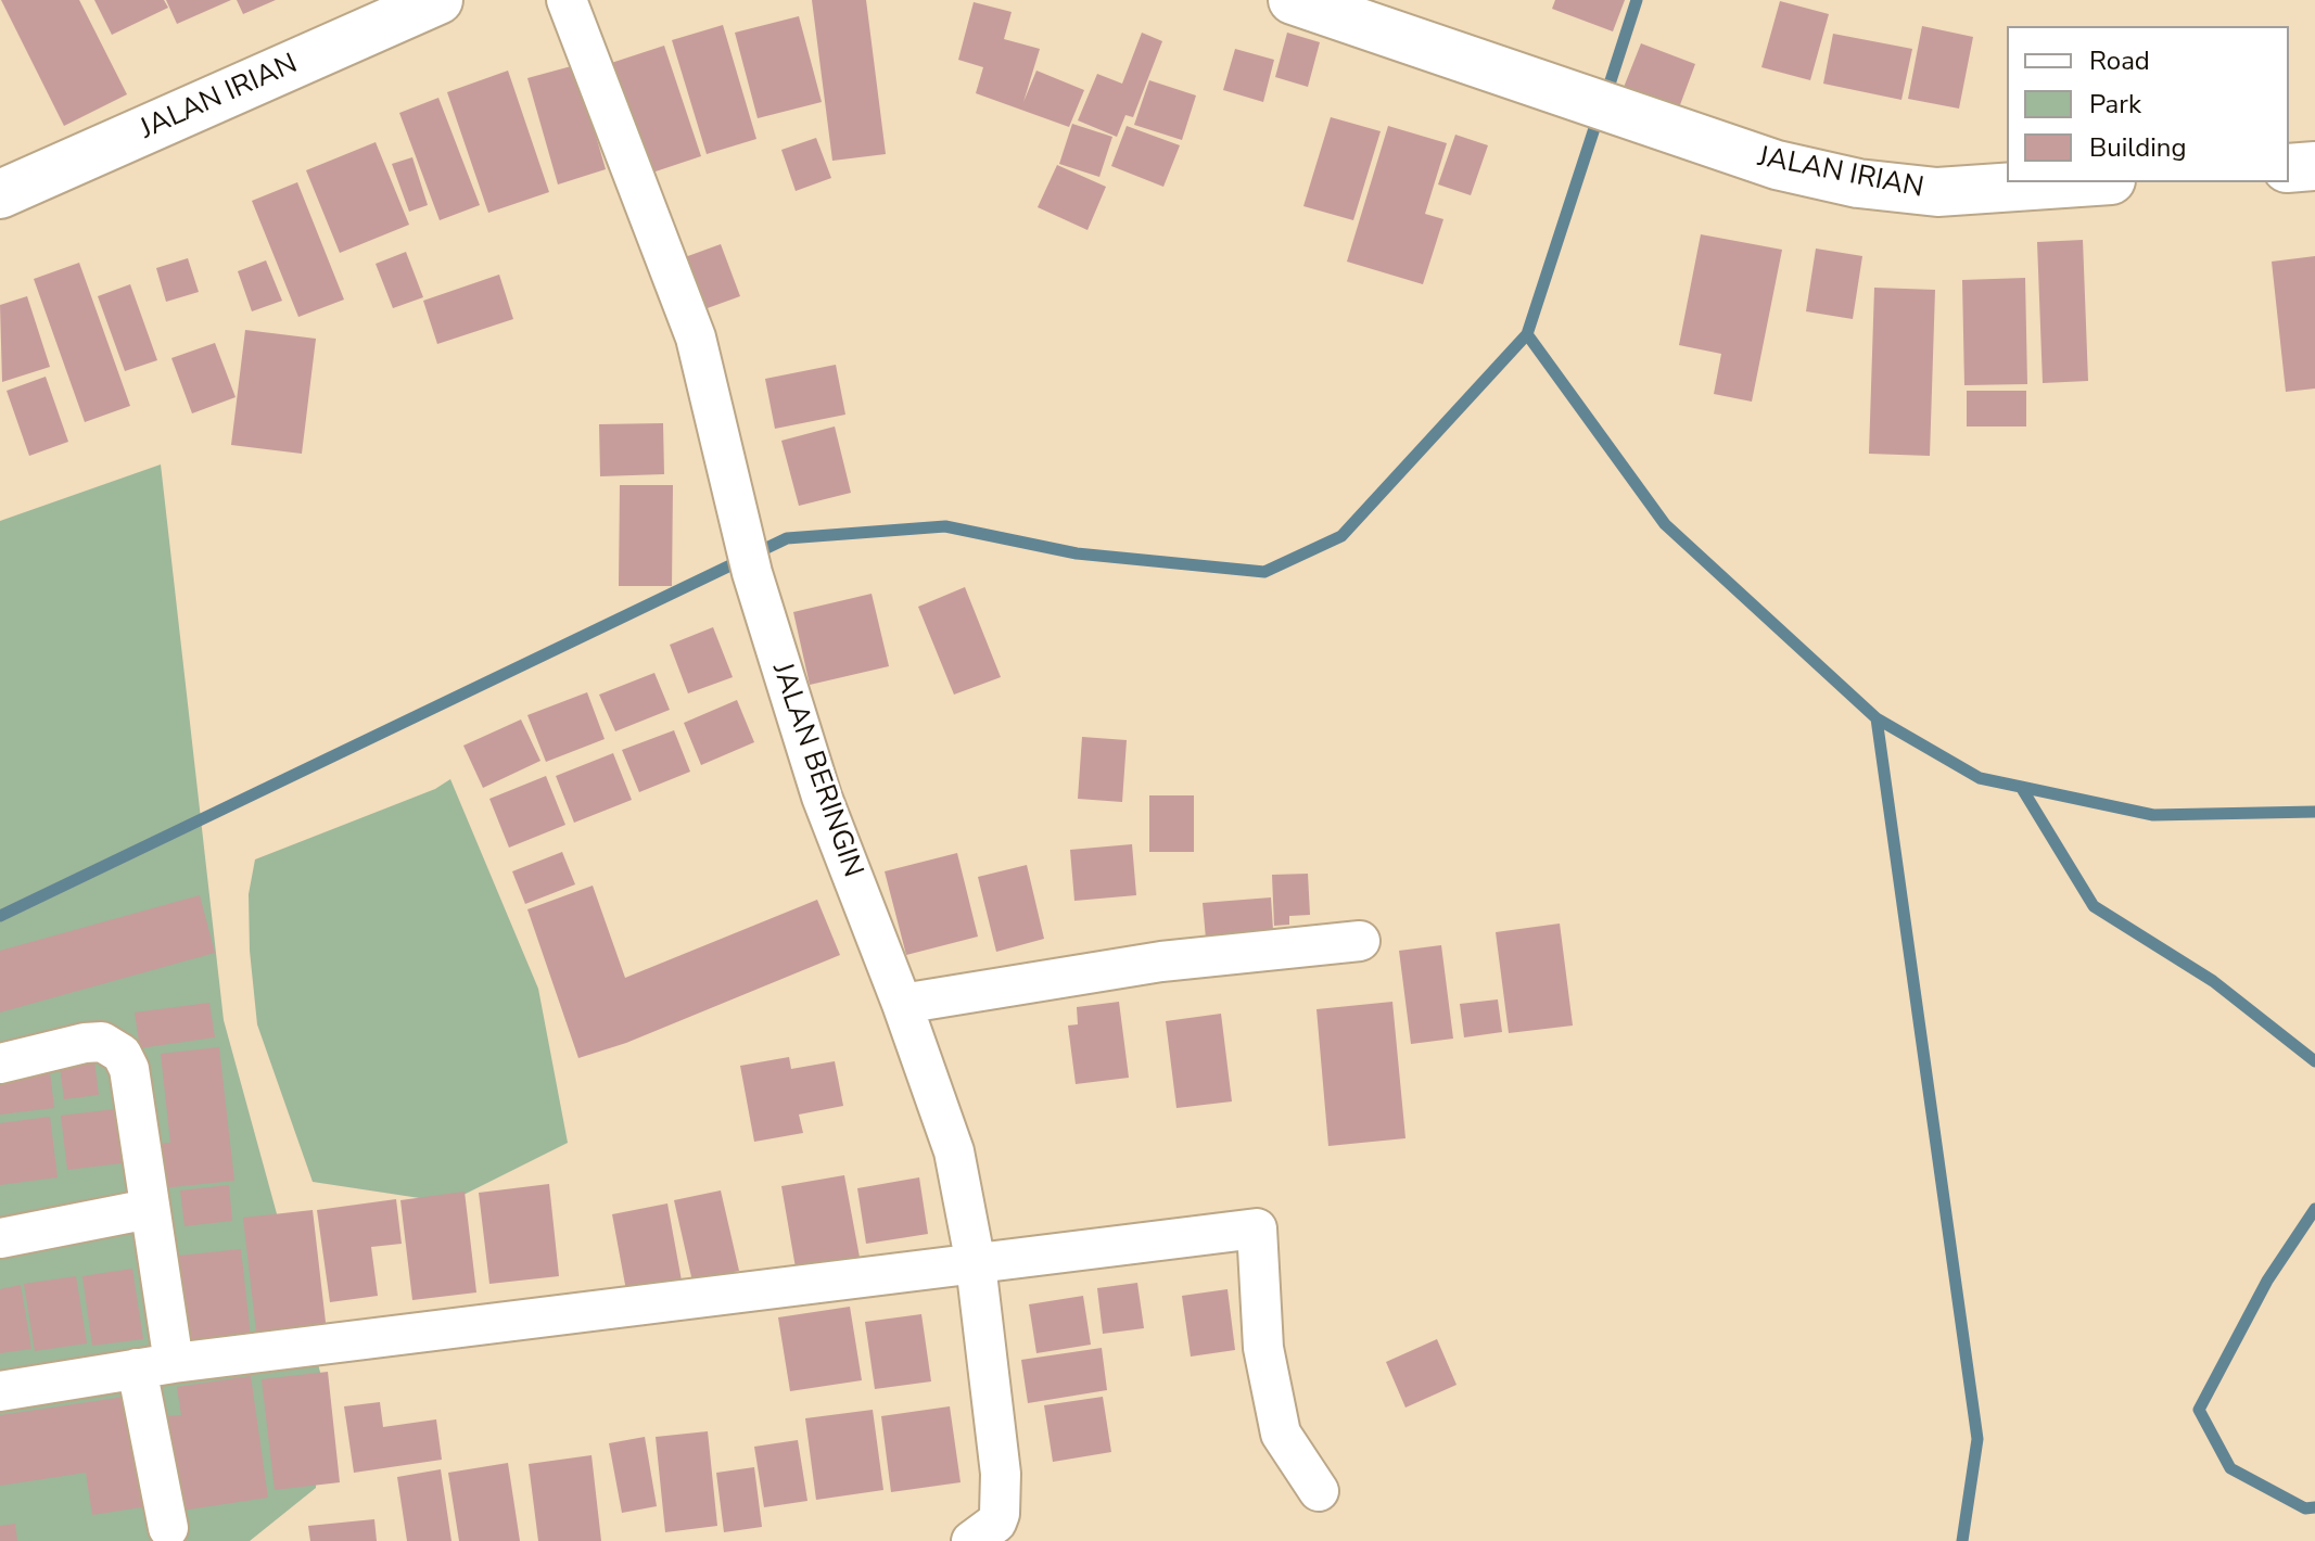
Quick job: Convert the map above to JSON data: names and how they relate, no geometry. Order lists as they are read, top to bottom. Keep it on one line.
{"streets":{"main road":["JALAN IRIAN"],"street":["JALAN BERINGIN"]},"legend":["Road","Park","Building"]}
